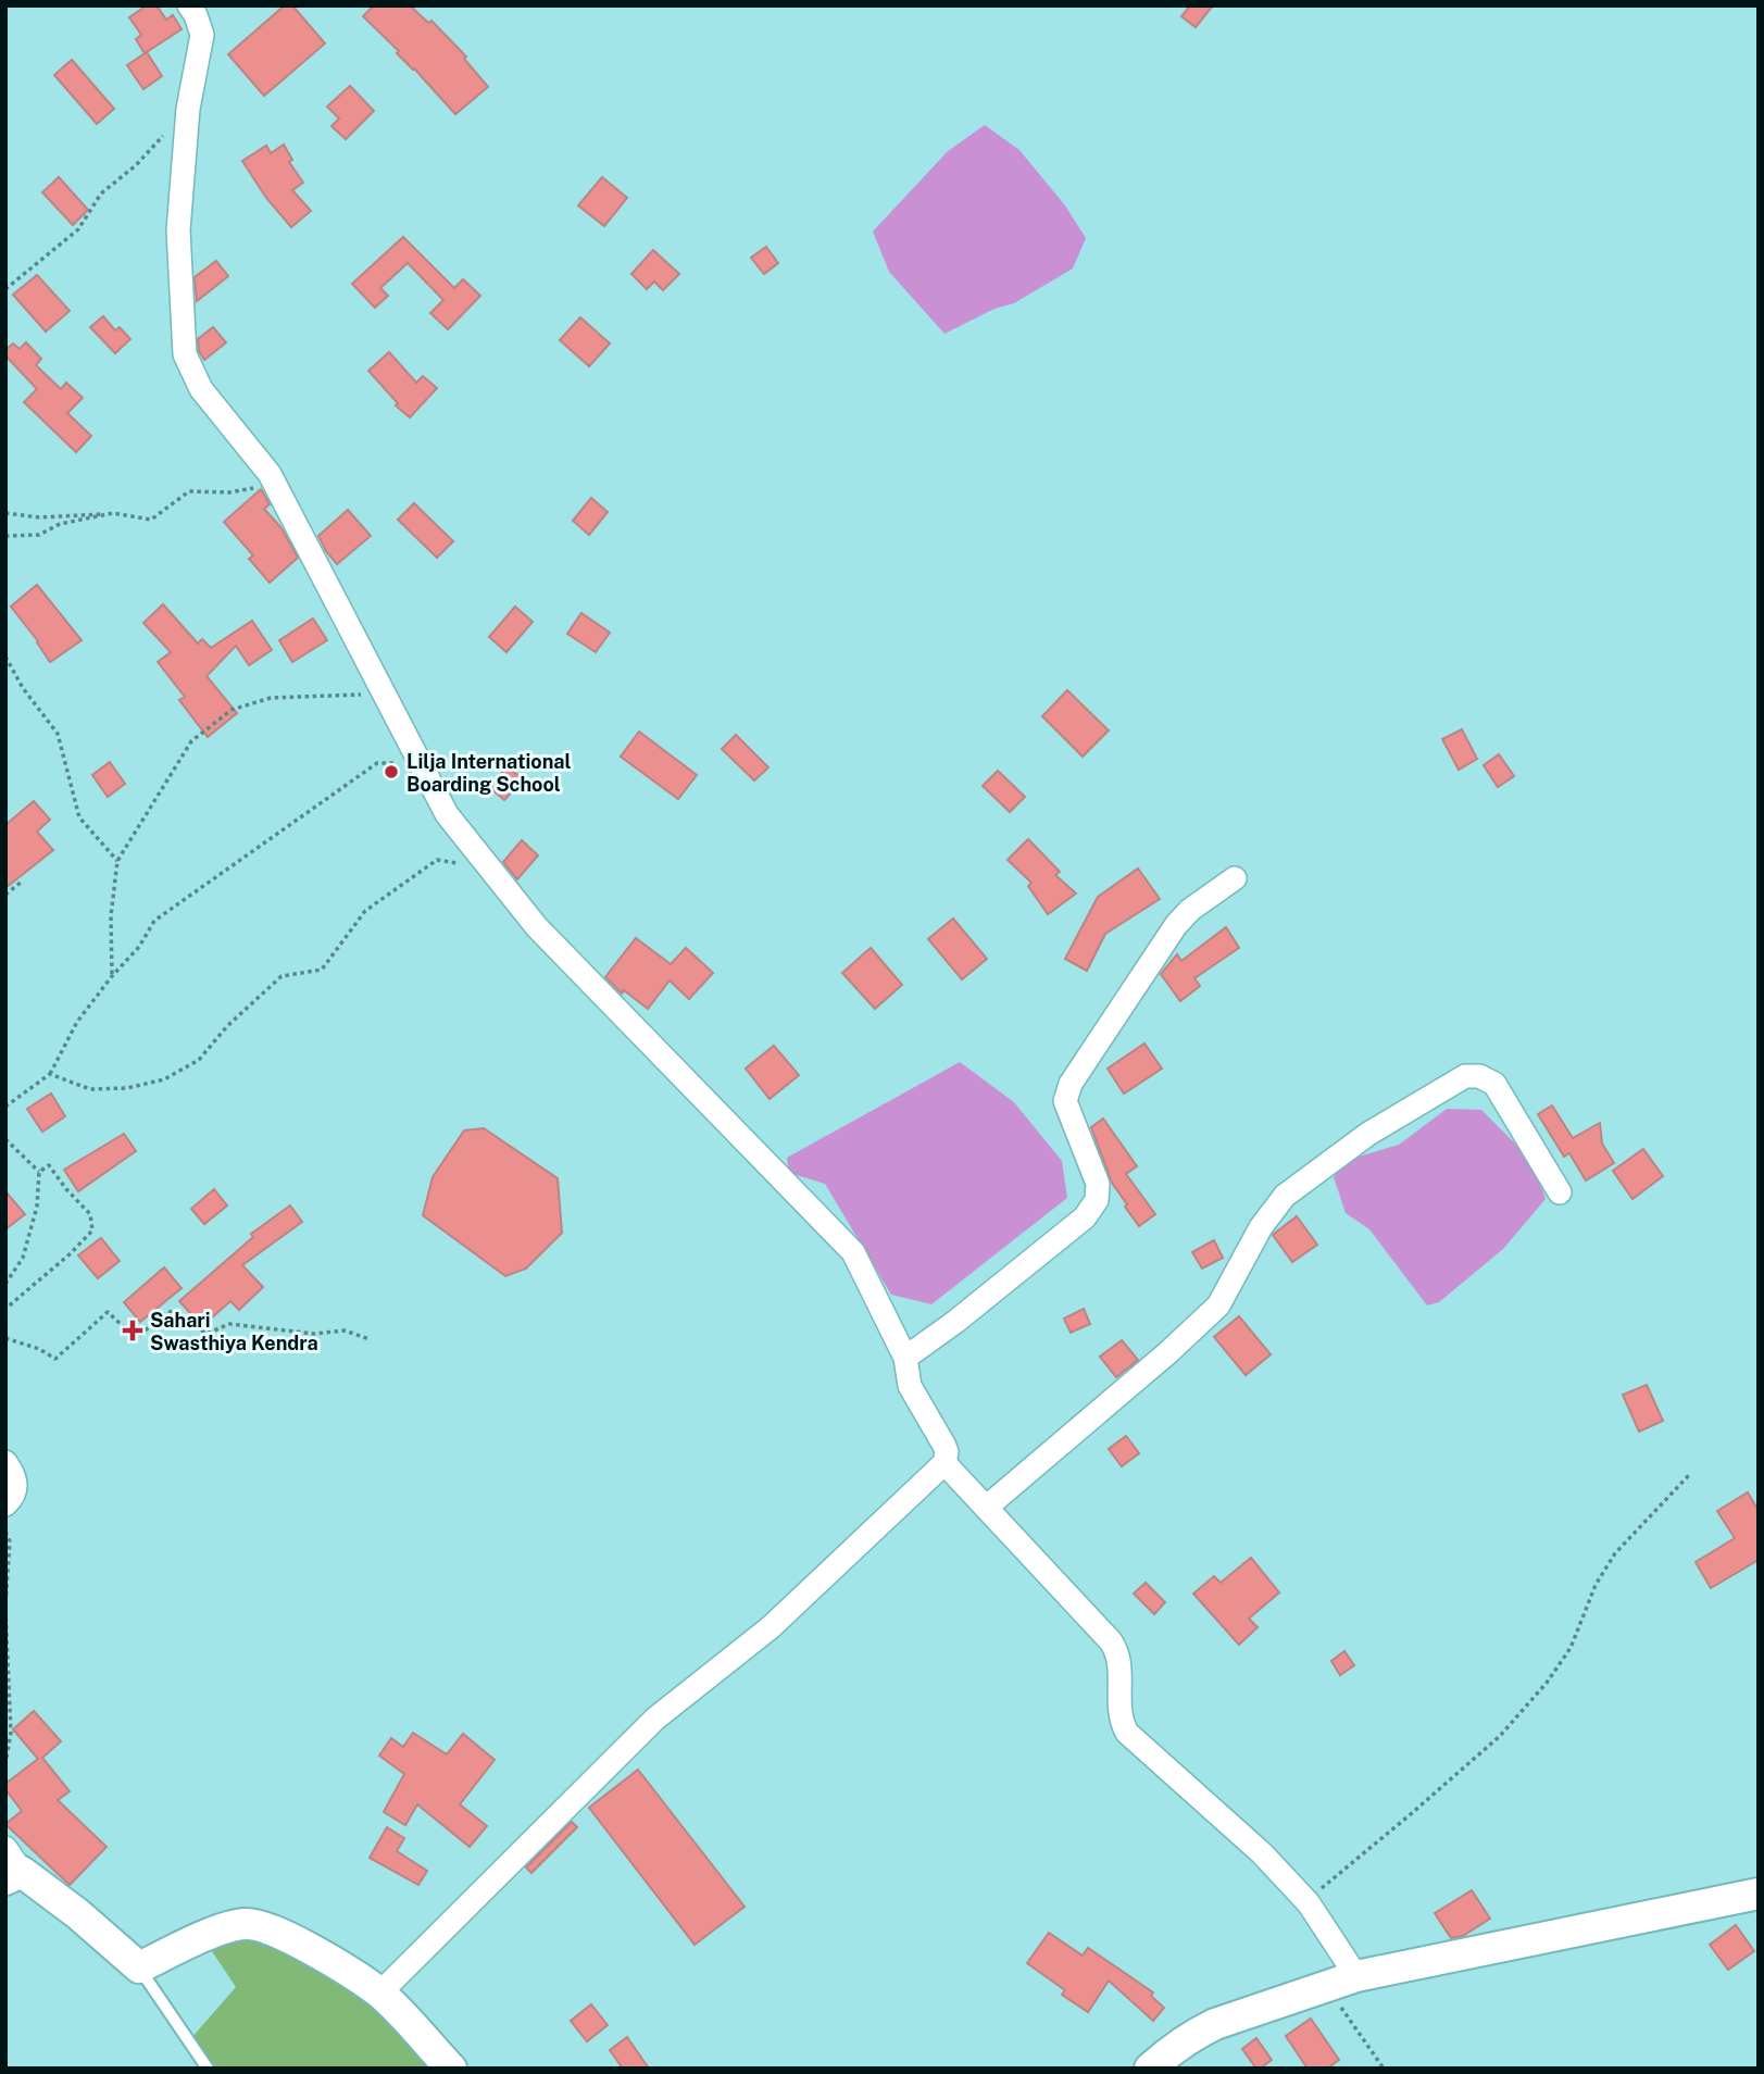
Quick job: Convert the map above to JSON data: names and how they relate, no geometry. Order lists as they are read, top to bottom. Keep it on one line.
{"places":{"other":["Lilja International Boarding School"],"health":["Sahari Swasthiya Kendra"]}}
